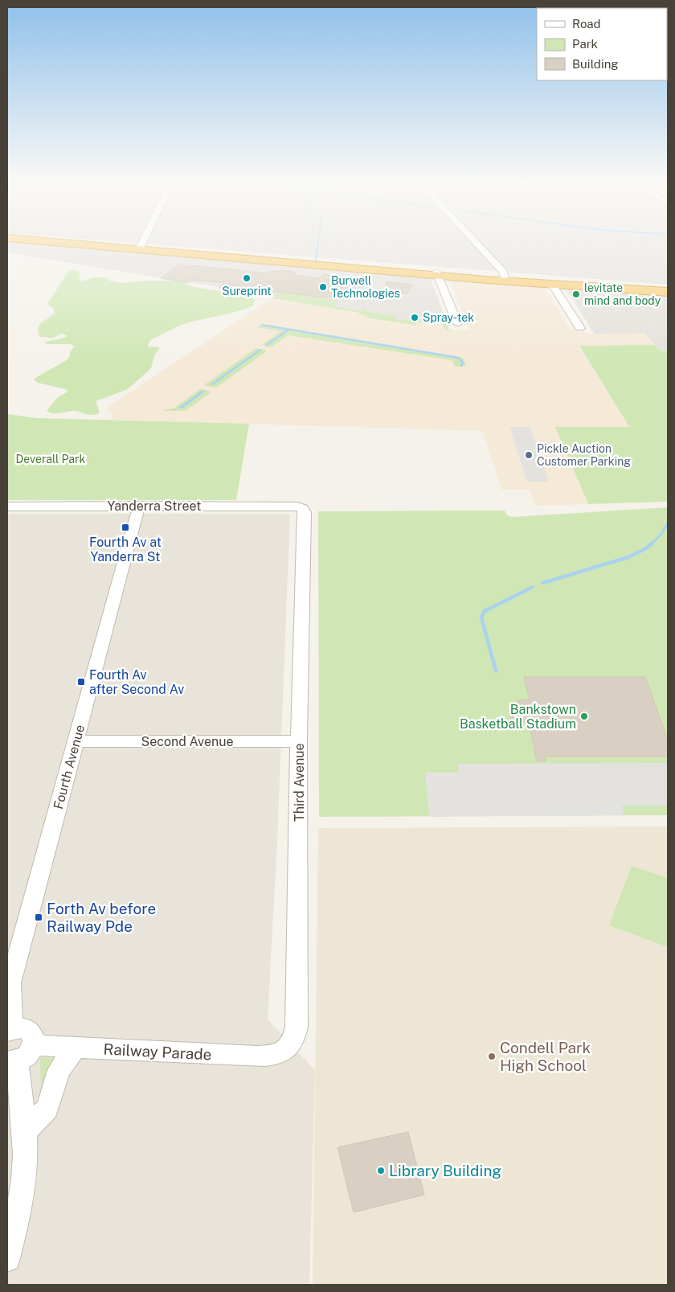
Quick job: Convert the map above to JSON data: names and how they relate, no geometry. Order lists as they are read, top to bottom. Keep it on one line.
{"streets":{"street":["Yanderra Street","Second Avenue","Fourth Avenue","Third Avenue","Railway Parade"]},"crossings":[["Yanderra Street","Fourth Avenue"],["Yanderra Street","Third Avenue"],["Second Avenue","Fourth Avenue"],["Second Avenue","Third Avenue"],["Third Avenue","Railway Parade"]],"parks":["Deverall Park"],"places":{"other":["Sureprint","Burwell Technologies","levitate mind and body","Spray-tek","Pickle Auction Customer Parking","Bankstown Basketball Stadium","Condell Park High School","Library Building"],"transit":["Fourth Av at Yanderra St","Fourth Av after Second Av","Forth Av before Railway Pde"]},"legend":["Road","Park","Building"]}
